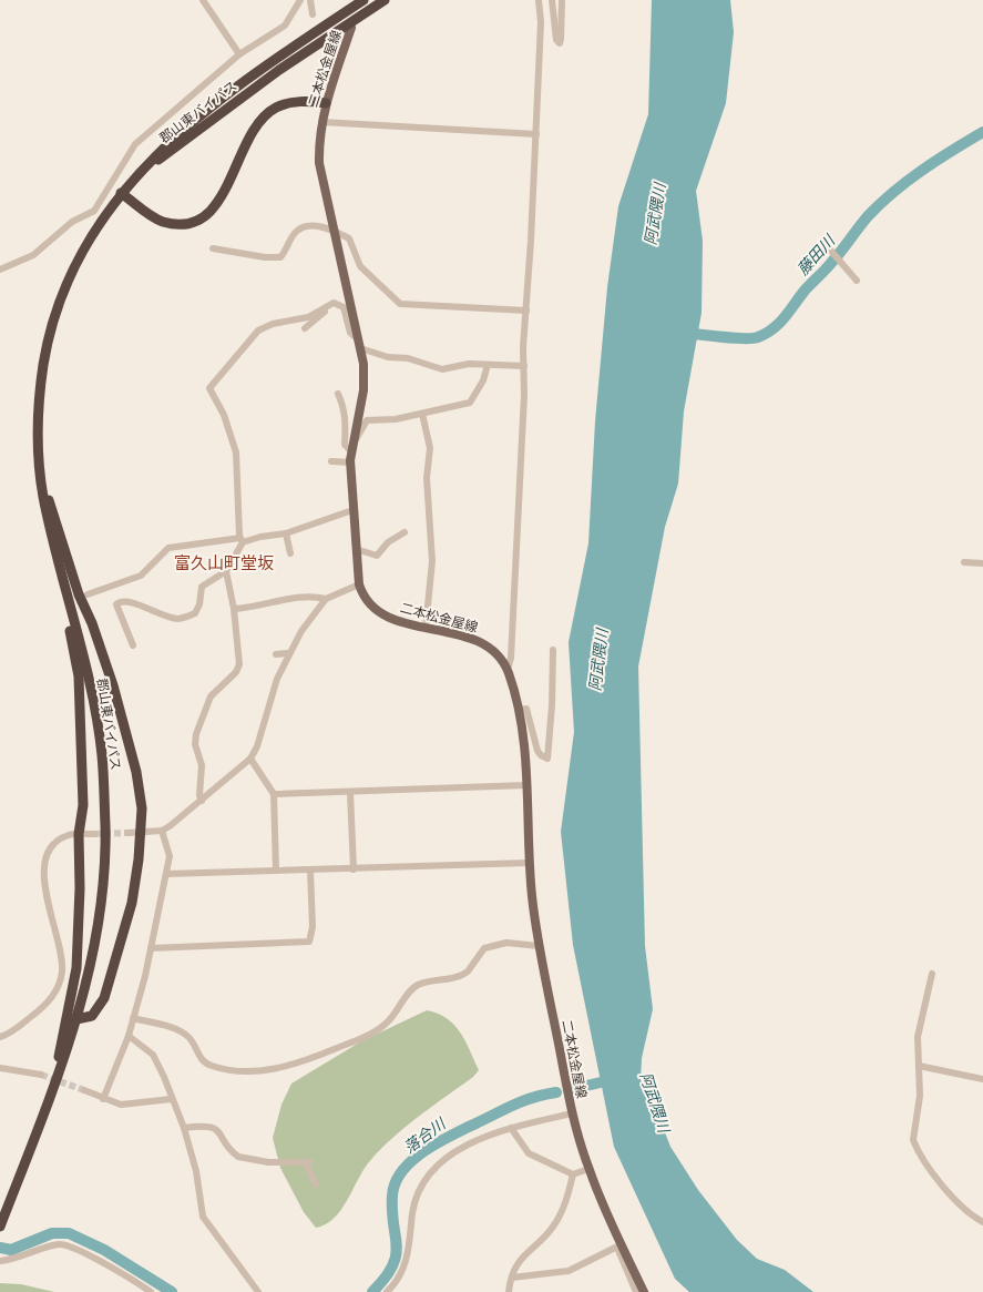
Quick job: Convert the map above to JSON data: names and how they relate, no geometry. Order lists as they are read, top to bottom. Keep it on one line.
{"streets":{"highway":["郡山東バイパス"],"main road":["二本松金屋線"]},"districts":["富久山町堂坂"],"water":["阿武隈川","藤田川","落合川"]}
